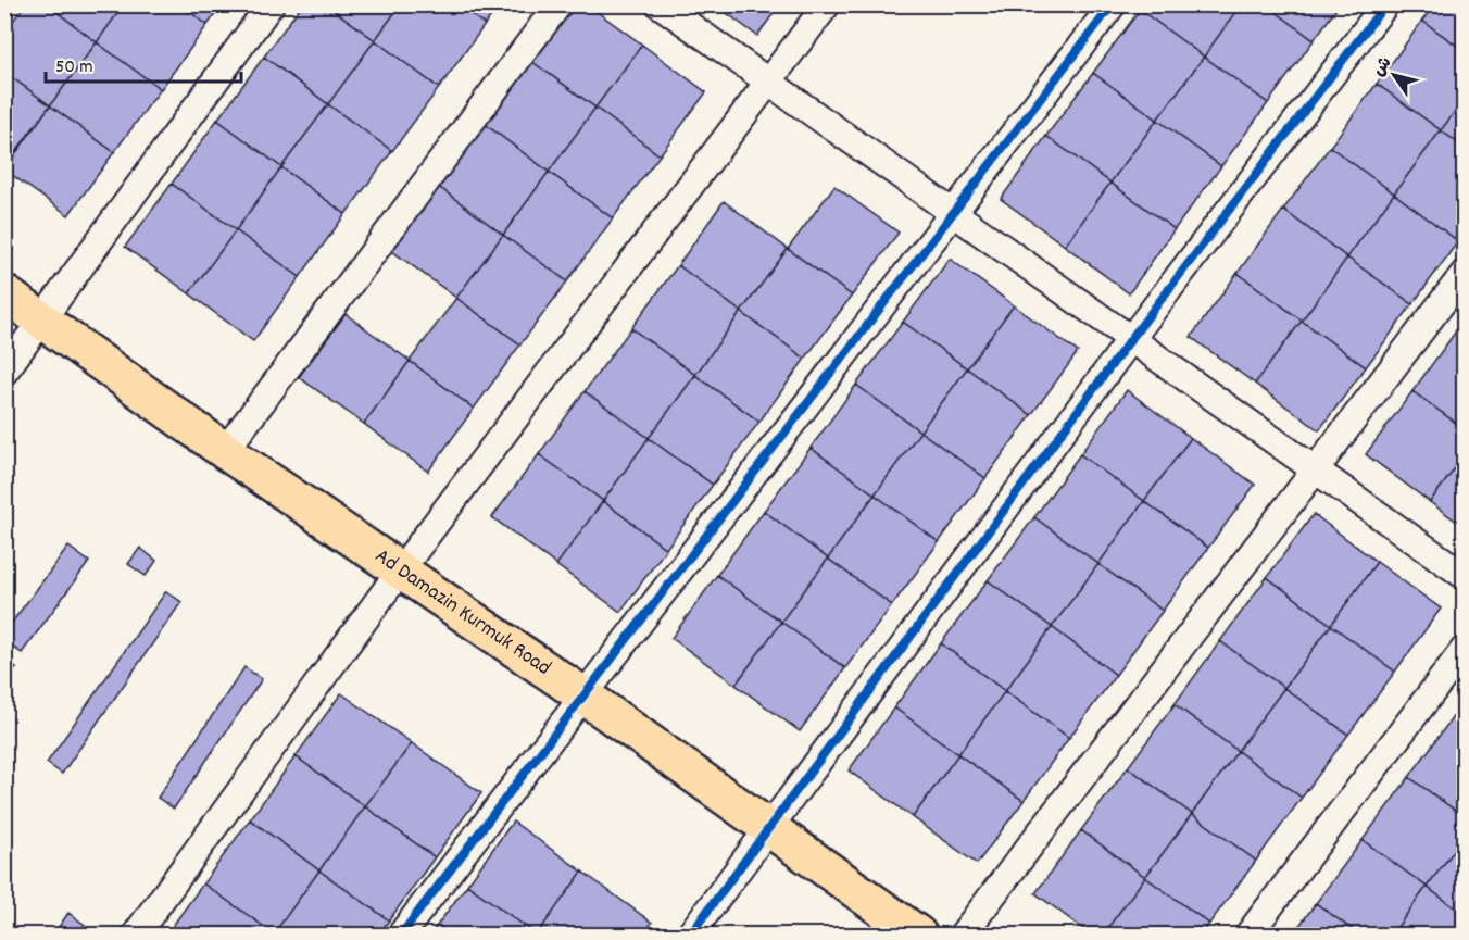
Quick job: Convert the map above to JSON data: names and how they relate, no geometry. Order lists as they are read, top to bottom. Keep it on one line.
{"streets":{"highway":["Ad Damazin Kurmuk Road"]},"scale_bar":"50 m","north":"top left"}
